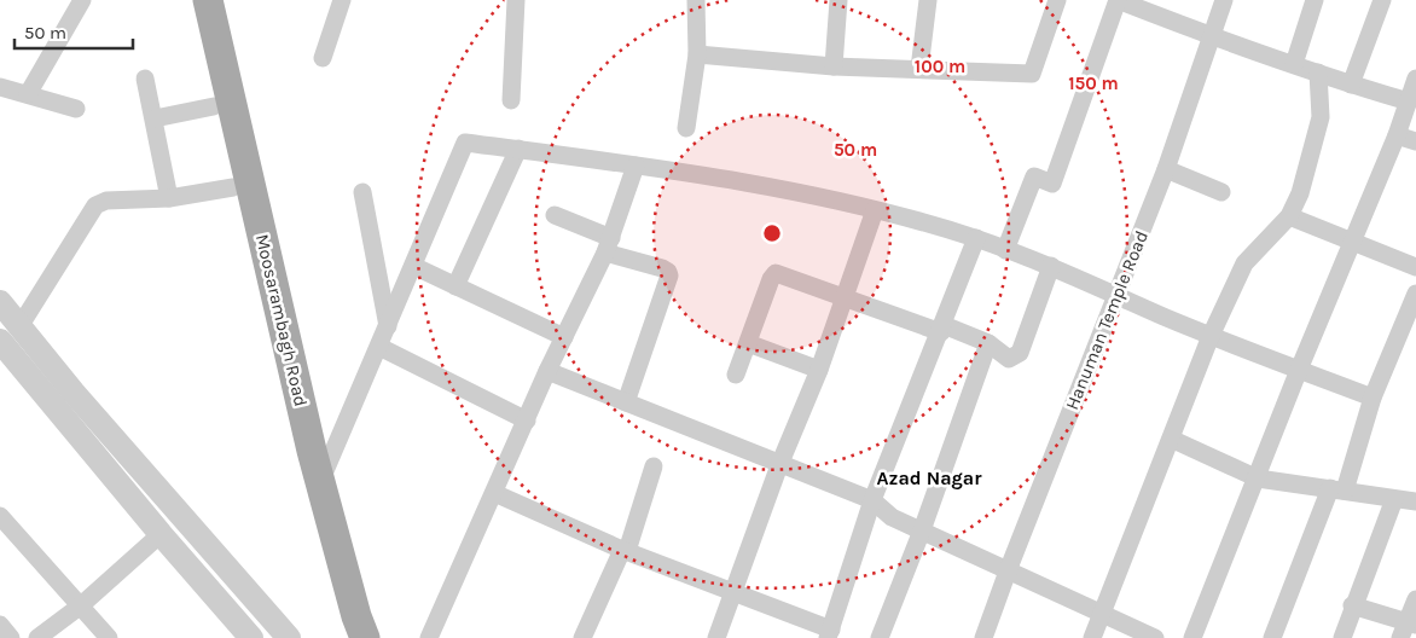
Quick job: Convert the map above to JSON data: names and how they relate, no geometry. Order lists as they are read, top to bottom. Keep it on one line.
{"streets":{"main road":["Moosarambagh Road"],"street":["Hanuman Temple Road"]},"districts":["Azad Nagar"],"scale_bar":"50 m","rings":["100 m","150 m","50 m"]}
